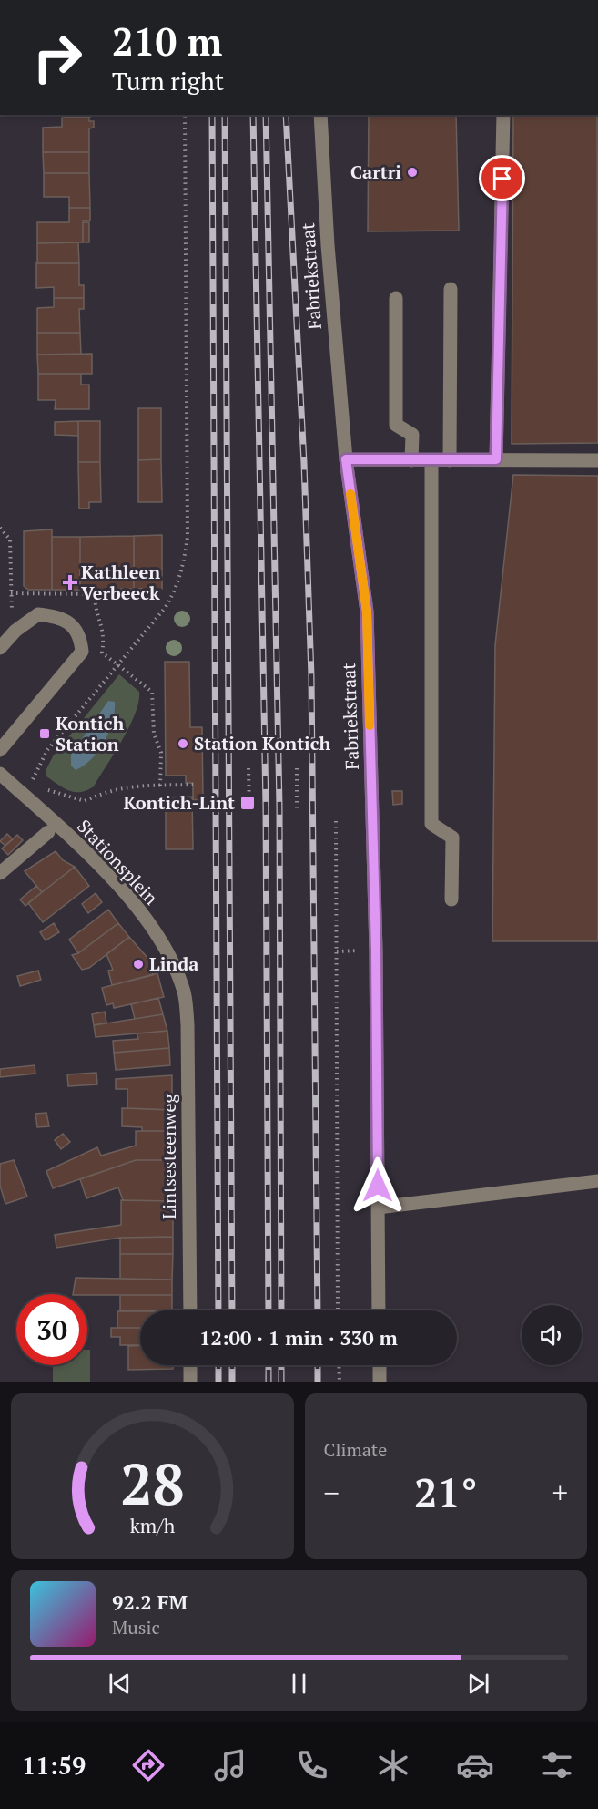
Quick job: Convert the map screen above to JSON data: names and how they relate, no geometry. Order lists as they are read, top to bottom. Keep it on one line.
{"streets":{"street":["Fabriekstraat","Stationsplein","Lintsesteenweg"]},"crossings":[["Stationsplein","Lintsesteenweg"]],"places":{"other":["Cartri","Station Kontich","Linda"],"health":["Kathleen Verbeeck"],"transit":["Kontich Station","Kontich-Lint"]},"page":{"turn":["210 m","Turn right"],"limit":"30","trip":"12:00 · 1 min · 330 m","tile":"Climate","heat":["−","21°","+"],"song":["92.2 FM","Music"],"tabs":"11:59","gauge":["28","km/h"]}}
